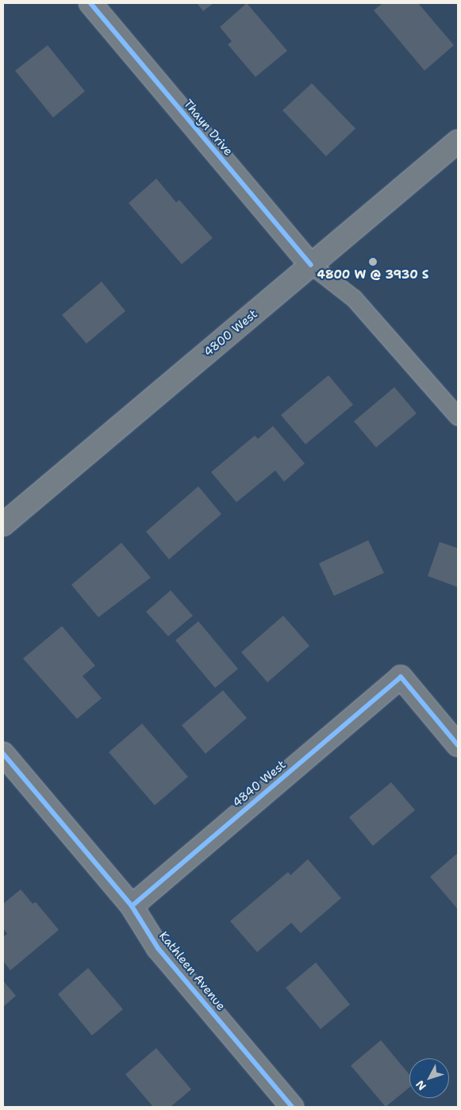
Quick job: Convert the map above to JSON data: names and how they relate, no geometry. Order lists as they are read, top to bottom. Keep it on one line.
{"streets":{"street":["Thayn Drive","4800 West","4840 West","Kathleen Avenue"]},"crossings":[["Thayn Drive","4800 West"],["4840 West","Kathleen Avenue"]],"places":["4800 W @ 3930 S"],"north":"bottom left"}
